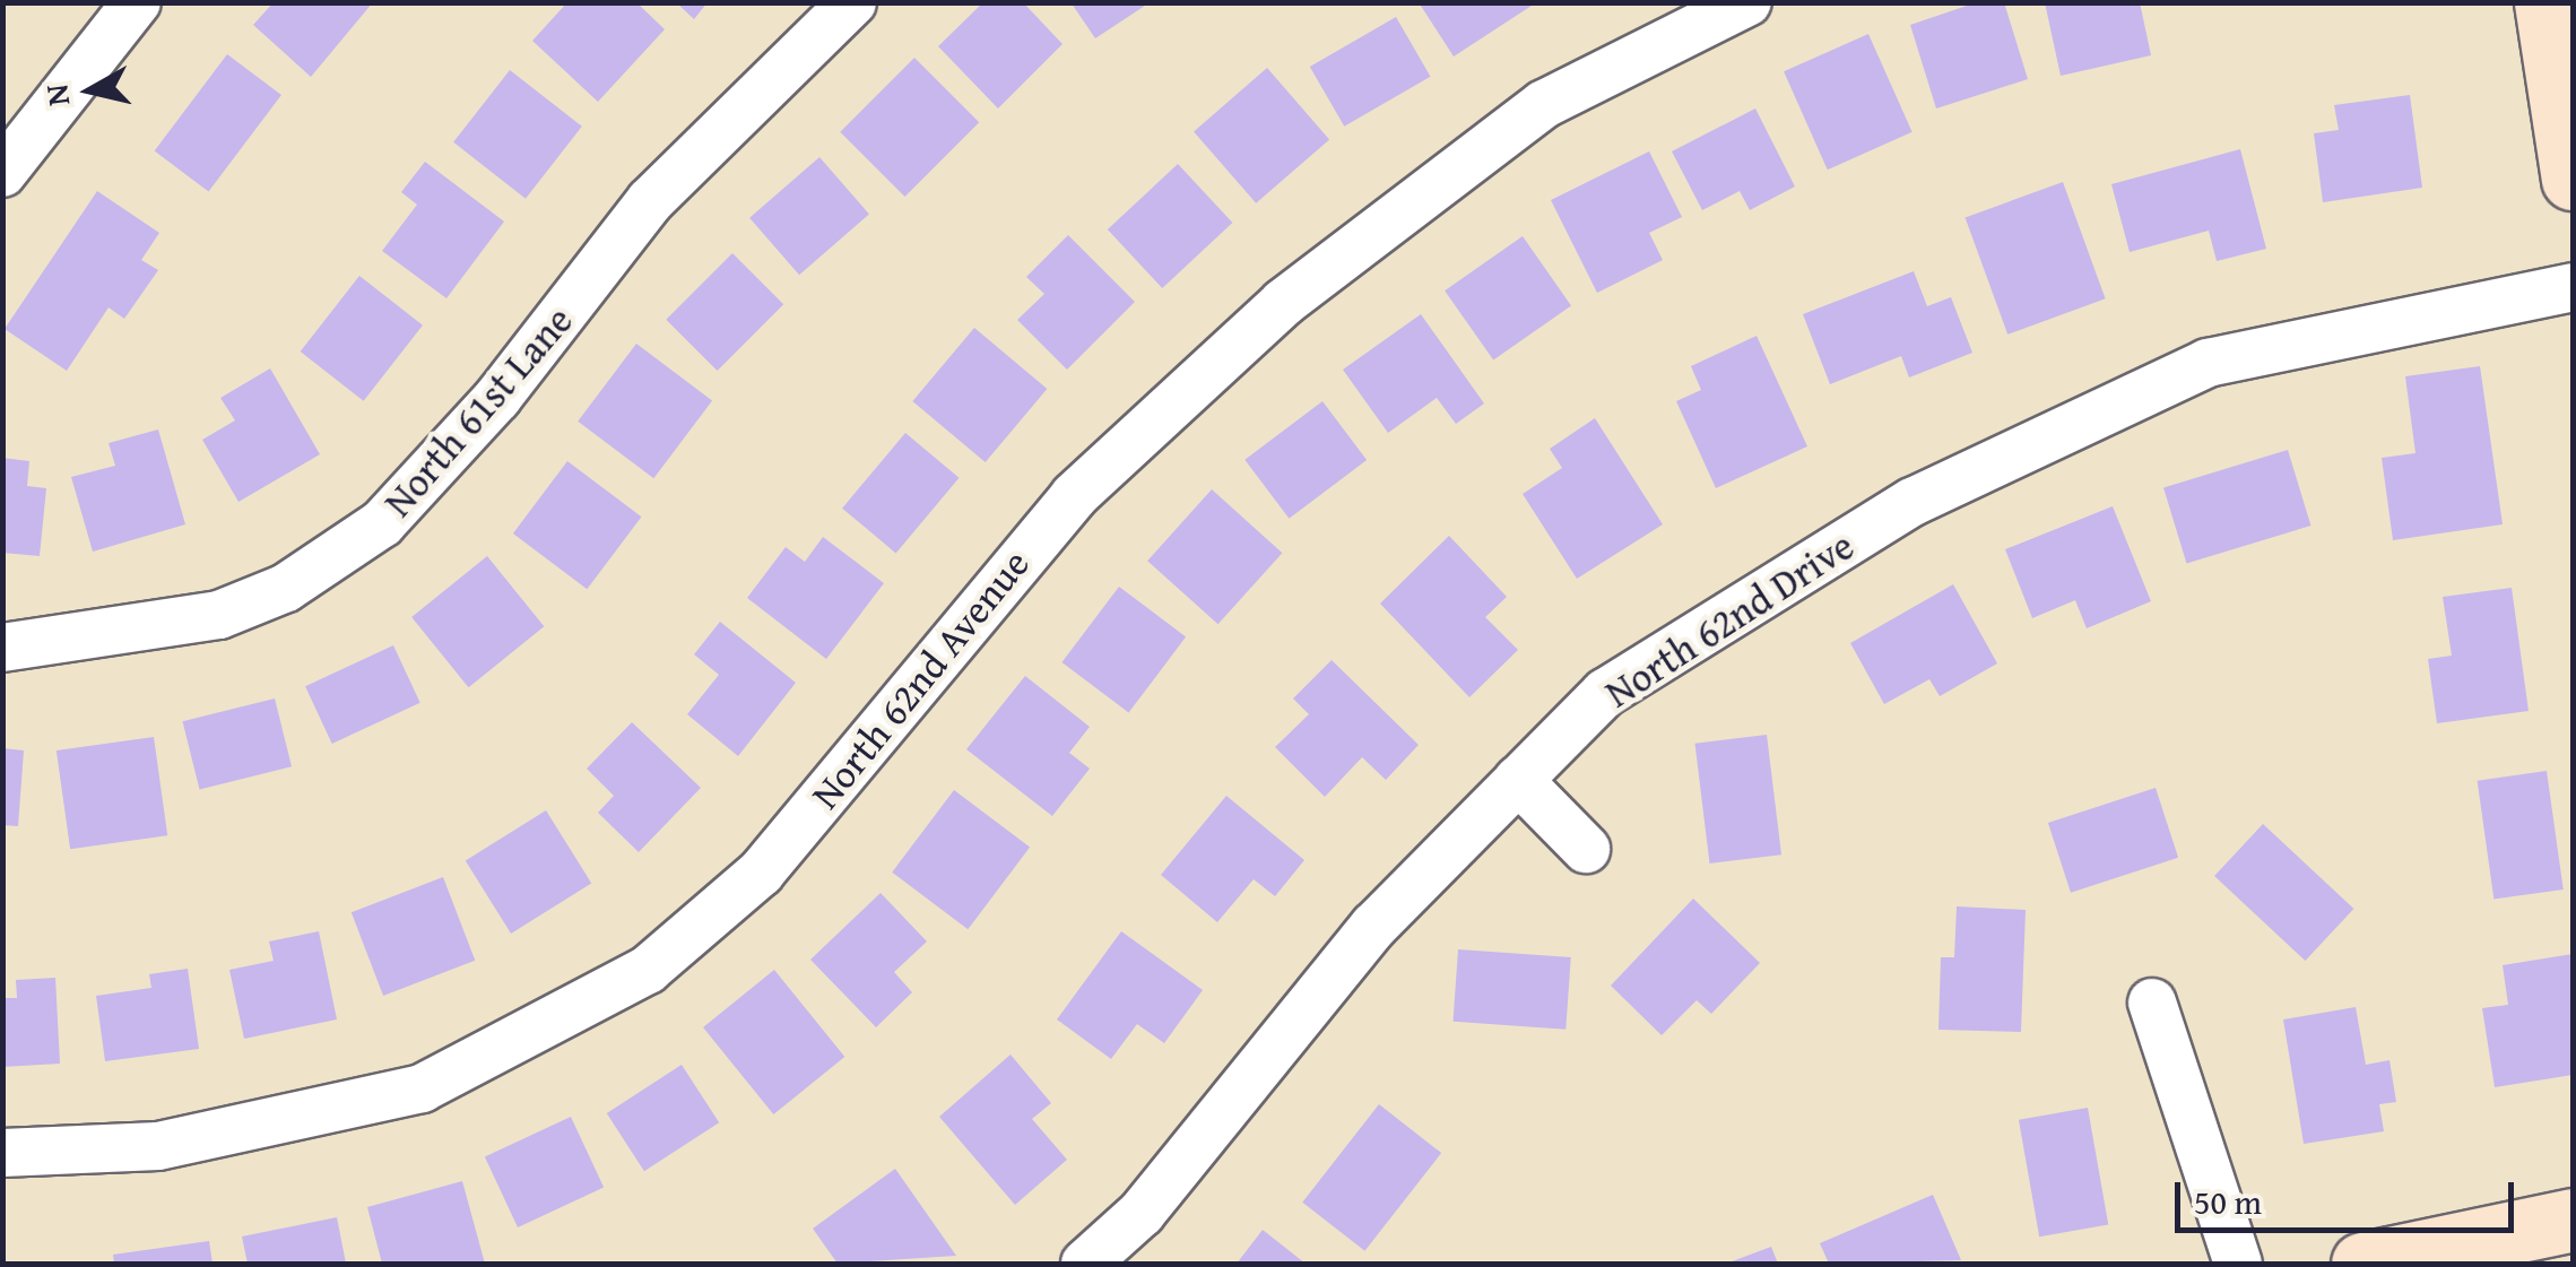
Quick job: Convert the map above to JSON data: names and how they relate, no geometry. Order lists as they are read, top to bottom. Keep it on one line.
{"streets":{"street":["North 61st Lane","North 62nd Drive","North 62nd Avenue"]},"scale_bar":"50 m","north":"left"}
